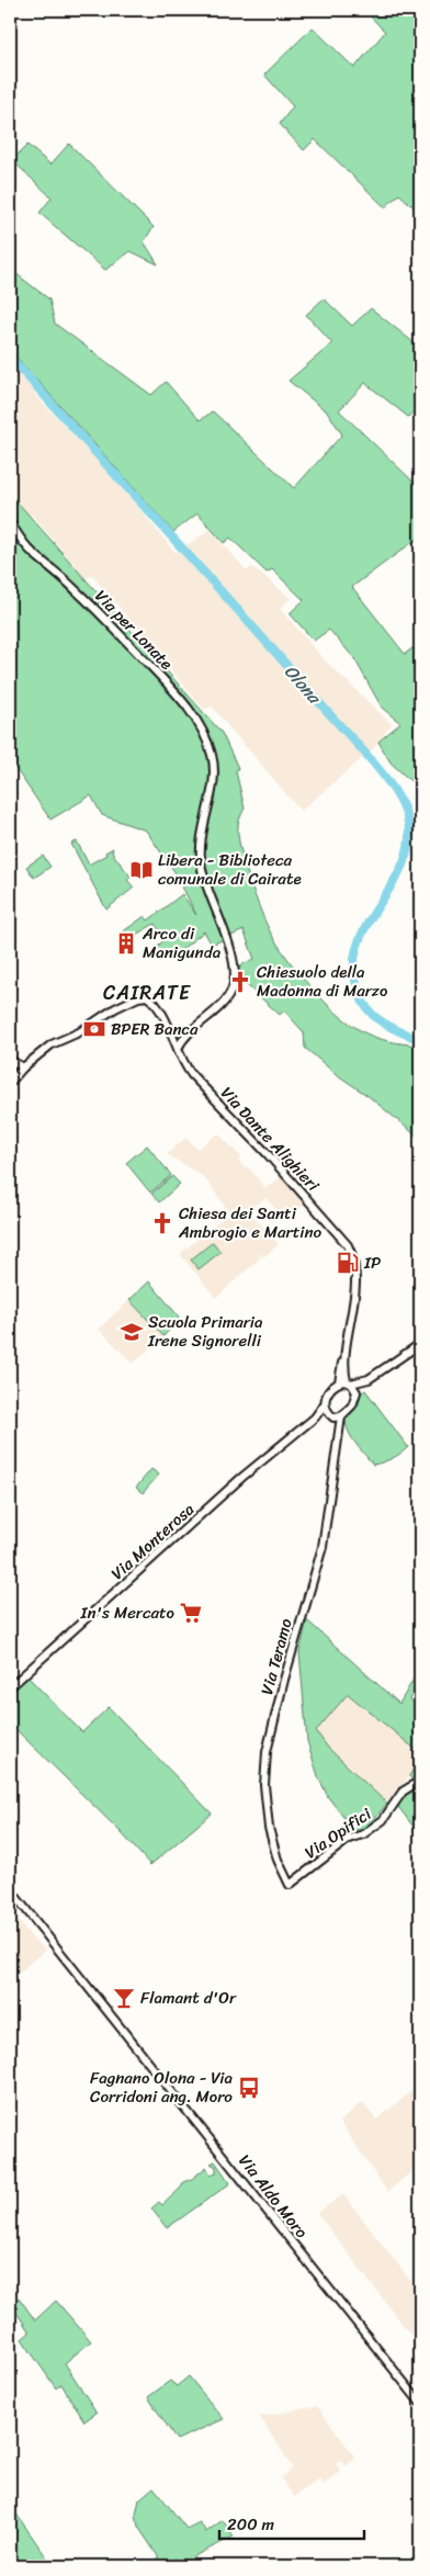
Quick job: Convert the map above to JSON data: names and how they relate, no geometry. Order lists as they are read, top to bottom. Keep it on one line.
{"streets":{"street":["Via per Lonate","Via Dante Alighieri","Via Monterosa","Via Teramo","Via Opifici","Via Aldo Moro"]},"crossings":[["Via Dante Alighieri","Via Monterosa"],["Via Dante Alighieri","Via Teramo"],["Via Monterosa","Via Teramo"],["Via Teramo","Via Opifici"]],"districts":["CAIRATE"],"water":["Olona"],"places":{"library":["Libera - Biblioteca comunale di Cairate"],"building":["Arco di Manigunda"],"church":["Chiesuolo della Madonna di Marzo","Chiesa dei Santi Ambrogio e Martino"],"bank":["BPER Banca"],"fuel station":["IP"],"school or university":["Scuola Primaria Irene Signorelli"],"supermarket":["In's Mercato"],"bar":["Flamant d'Or"],"bus stop":["Fagnano Olona - Via Corridoni ang. Moro"]},"scale_bar":"200 m"}
